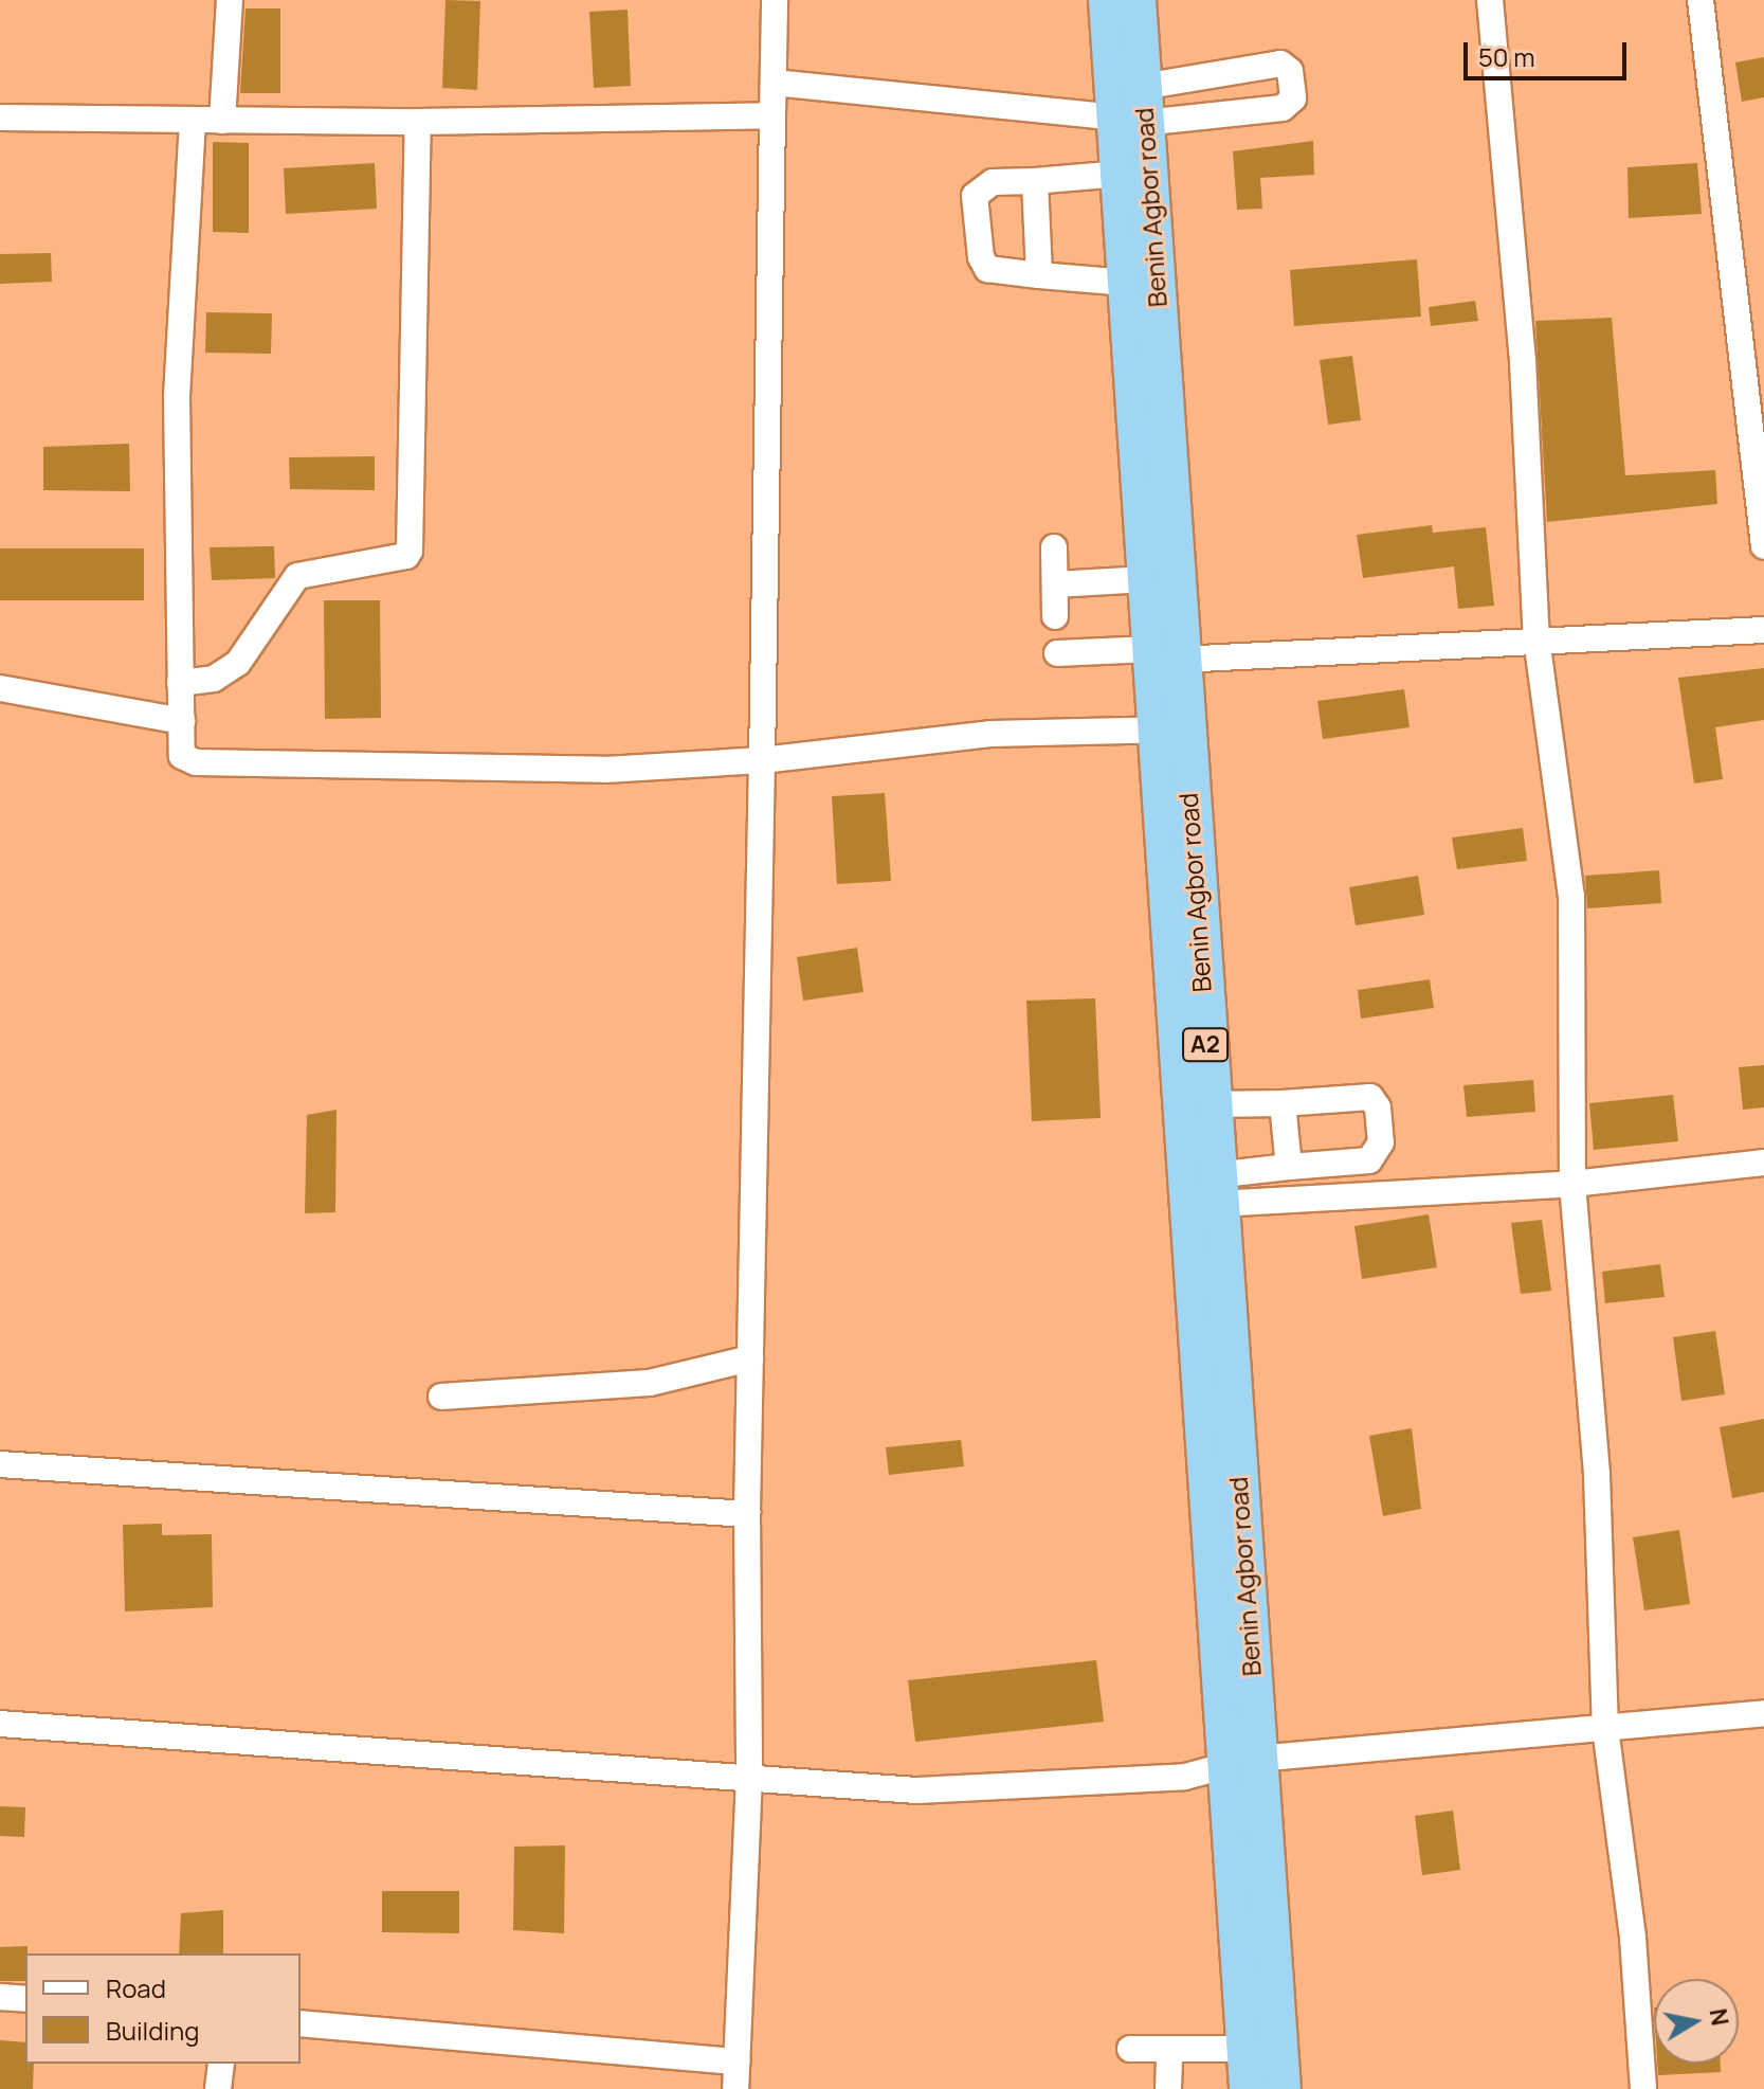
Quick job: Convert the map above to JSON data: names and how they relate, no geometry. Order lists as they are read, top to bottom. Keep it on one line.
{"streets":{"highway":["Benin Agbor road","A2"]},"legend":["Road","Building"],"scale_bar":"50 m","north":"right"}
